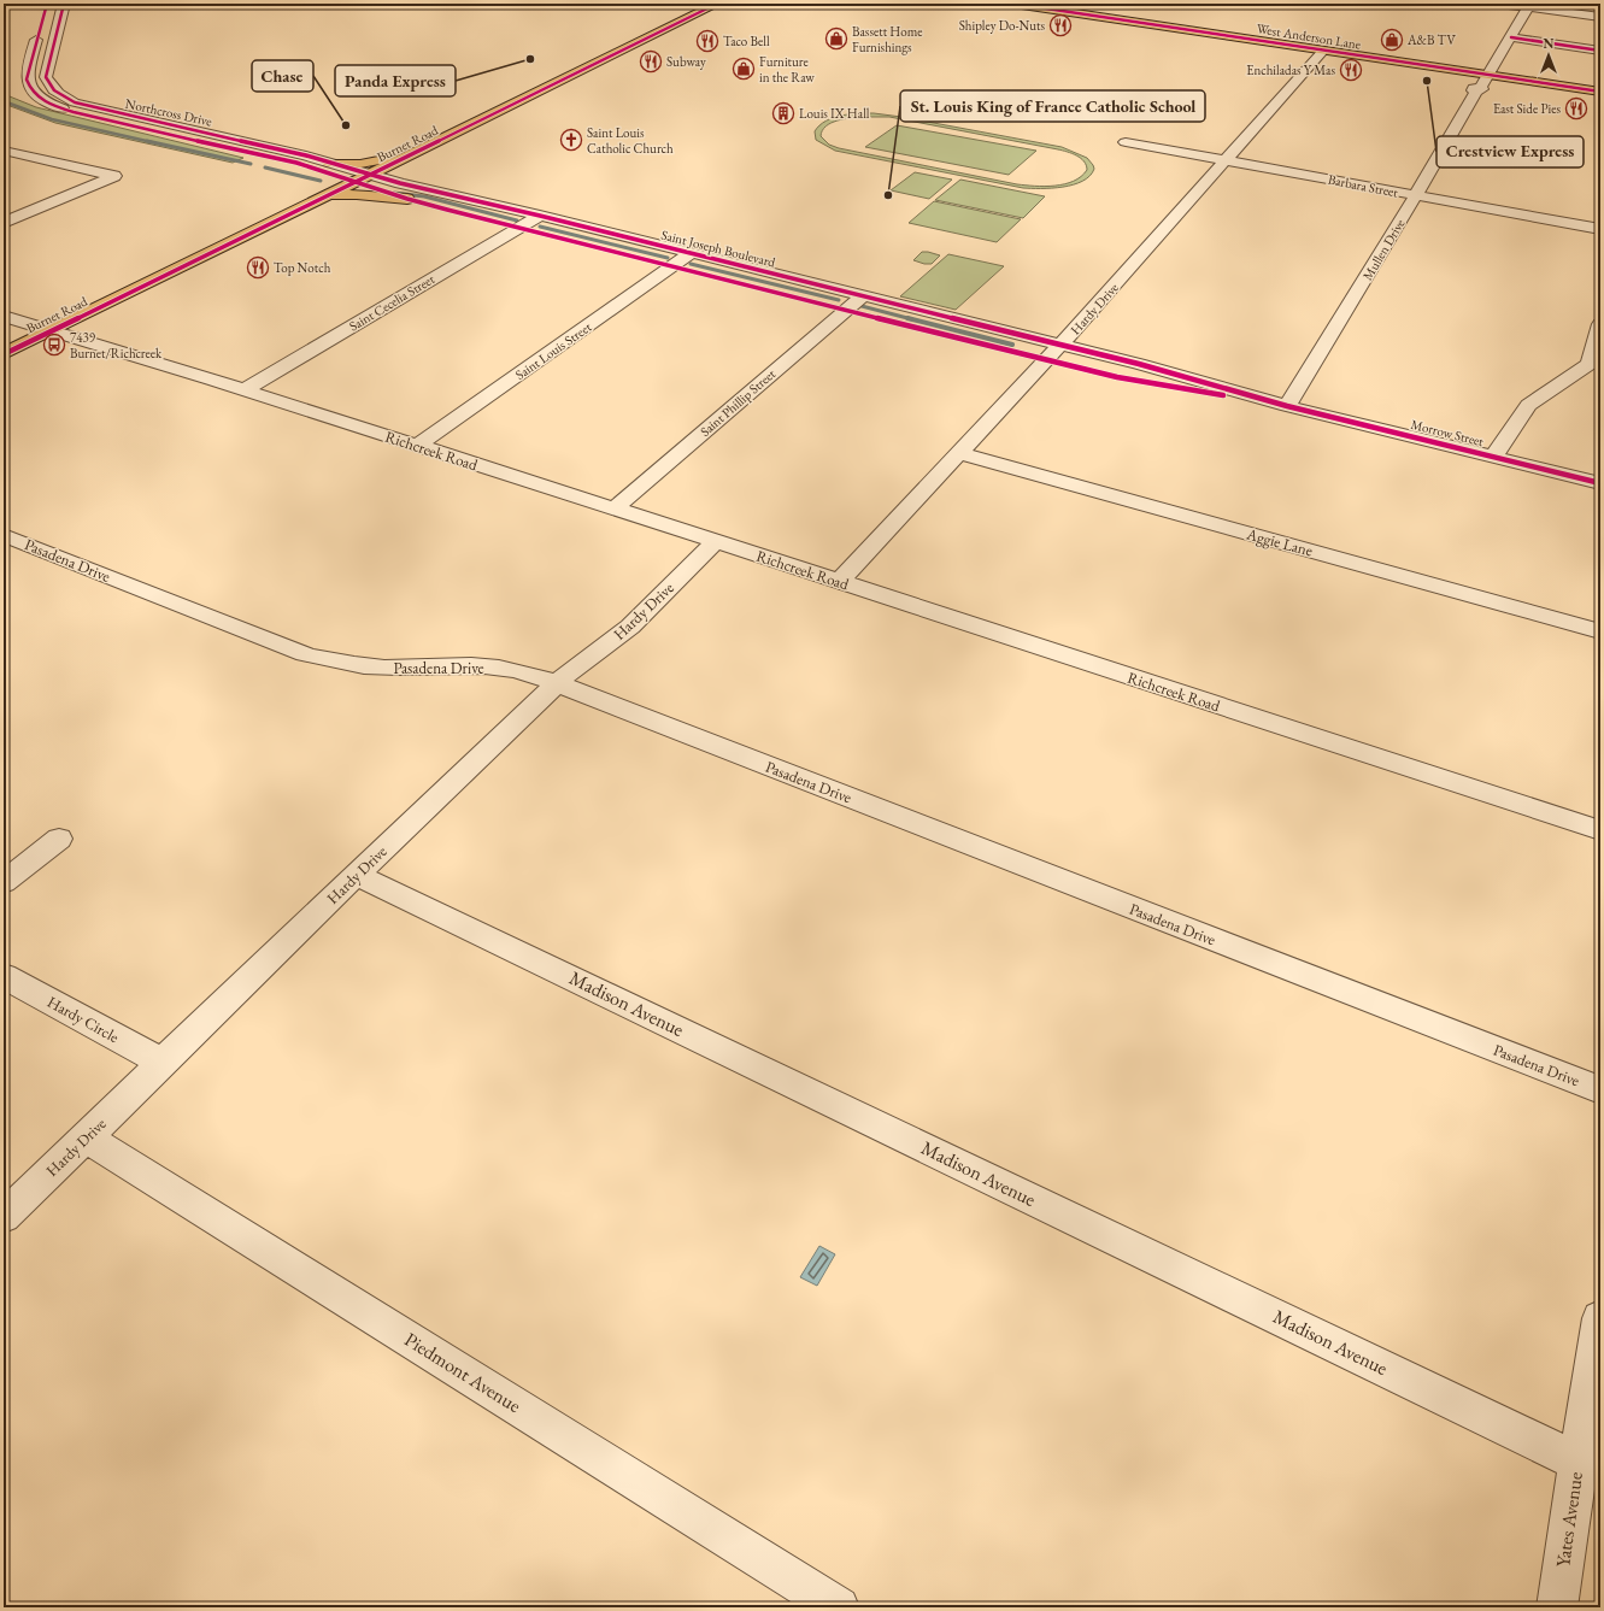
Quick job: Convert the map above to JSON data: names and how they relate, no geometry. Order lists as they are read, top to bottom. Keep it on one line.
{"streets":{"main road":["West Anderson Lane","Burnet Road"],"street":["Northcross Drive","Barbara Street","Saint Joseph Boulevard","Mullen Drive","Saint Cecelia Street","Hardy Drive","Saint Louis Street","Saint Phillip Street","Morrow Street","Richcreek Road","Aggie Lane","Pasadena Drive","Madison Avenue","Hardy Circle","Piedmont Avenue","Yates Avenue"]},"crossings":[["West Anderson Lane","Mullen Drive"],["West Anderson Lane","Hardy Drive"],["Northcross Drive","Burnet Road"],["Northcross Drive","Saint Joseph Boulevard"],["Burnet Road","Saint Joseph Boulevard"],["Burnet Road","Richcreek Road"],["Barbara Street","Mullen Drive"],["Barbara Street","Hardy Drive"],["Saint Joseph Boulevard","Saint Cecelia Street"],["Saint Joseph Boulevard","Hardy Drive"],["Saint Joseph Boulevard","Saint Louis Street"],["Saint Joseph Boulevard","Saint Phillip Street"],["Saint Joseph Boulevard","Morrow Street"],["Mullen Drive","Morrow Street"],["Saint Cecelia Street","Richcreek Road"],["Hardy Drive","Morrow Street"],["Hardy Drive","Richcreek Road"],["Hardy Drive","Aggie Lane"],["Hardy Drive","Pasadena Drive"],["Hardy Drive","Madison Avenue"],["Hardy Drive","Hardy Circle"],["Hardy Drive","Piedmont Avenue"],["Saint Louis Street","Richcreek Road"],["Saint Phillip Street","Richcreek Road"],["Madison Avenue","Yates Avenue"]],"places":{"restaurant":["Shipley Do-Nuts","Taco Bell","Subway","Enchiladas Y Mas","East Side Pies","Top Notch"],"shop":["Bassett Home Furnishings","A&B TV","Furniture in the Raw"],"other":["Panda Express","Crestview Express","Chase","St. Louis King of France Catholic School"],"building":["Louis IX Hall"],"church":["Saint Louis Catholic Church"],"bus stop":["7439 Burnet/Richcreek"]},"north":"top"}
